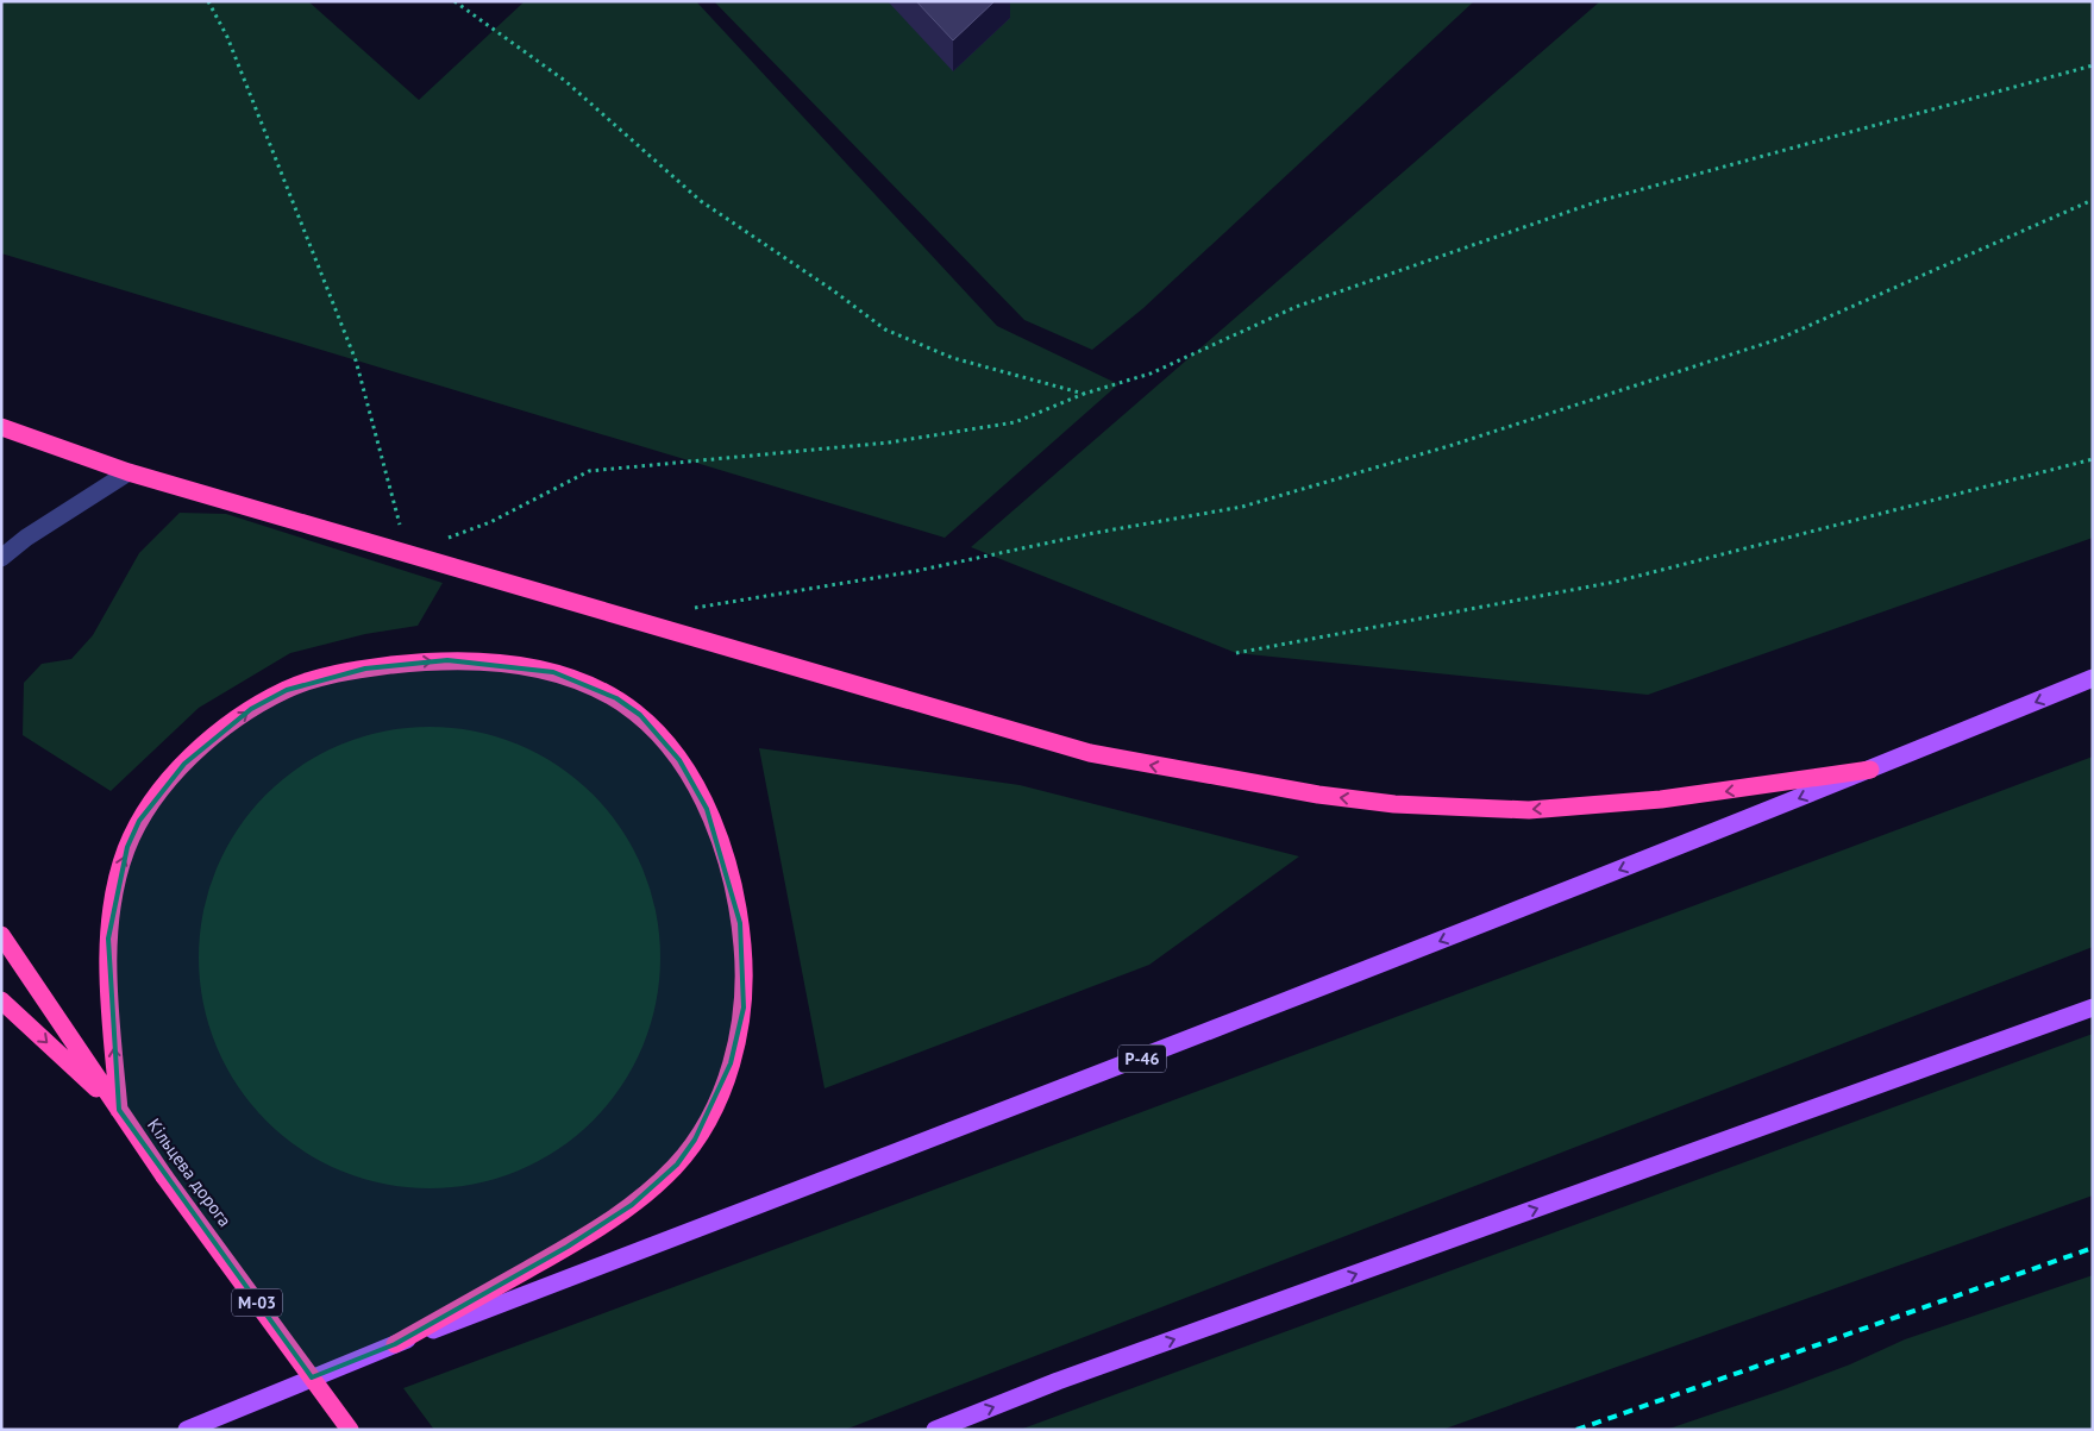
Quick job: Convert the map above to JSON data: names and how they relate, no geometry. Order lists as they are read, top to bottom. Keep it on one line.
{"streets":{"highway":["Кільцева дорога","М-03"],"main road":["Р-46"]}}
